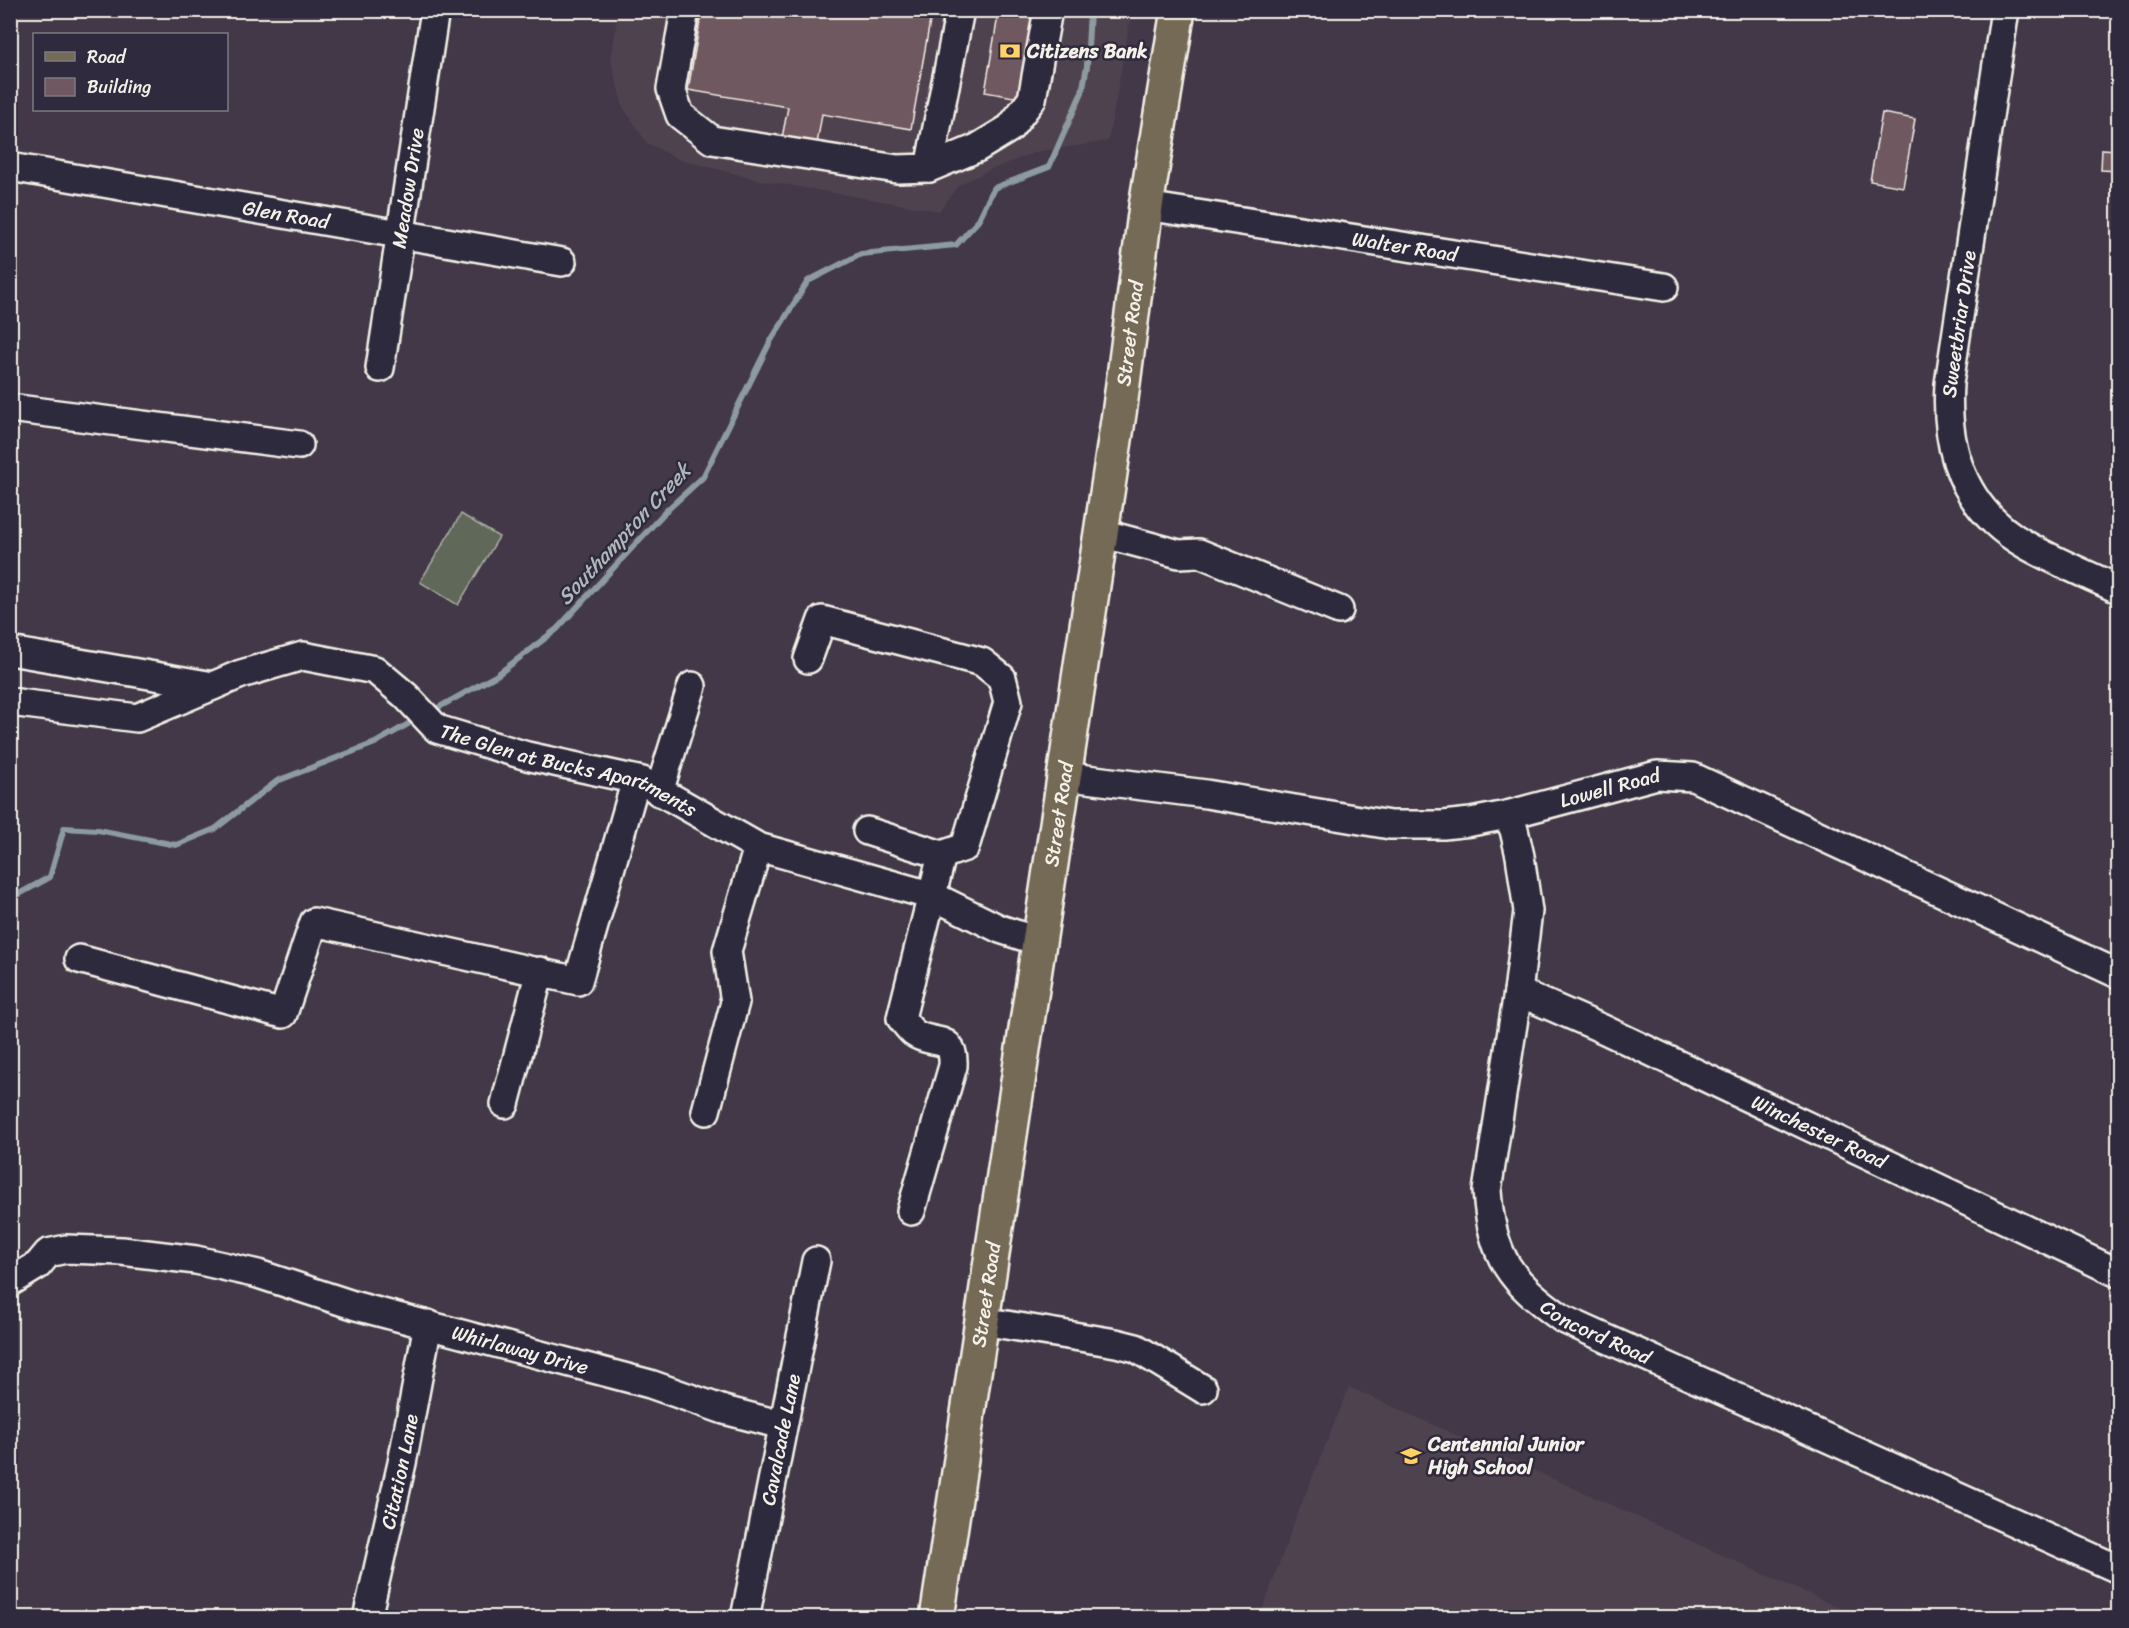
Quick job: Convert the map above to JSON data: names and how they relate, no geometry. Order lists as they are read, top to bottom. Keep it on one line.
{"streets":{"main road":["Street Road"],"street":["Meadow Drive","Glen Road","Walter Road","Sweetbriar Drive","The Glen at Bucks Apartments","Lowell Road","Winchester Road","Concord Road","Whirlaway Drive","Cavalcade Lane","Citation Lane"]},"crossings":[["Meadow Drive","Glen Road"],["Walter Road","Street Road"],["Street Road","The Glen at Bucks Apartments"],["Street Road","Lowell Road"],["Lowell Road","Concord Road"],["Winchester Road","Concord Road"],["Whirlaway Drive","Cavalcade Lane"],["Whirlaway Drive","Citation Lane"]],"water":["Southampton Creek"],"places":{"bank":["Citizens Bank"],"school or university":["Centennial Junior High School"]},"legend":["Road","Building"]}
